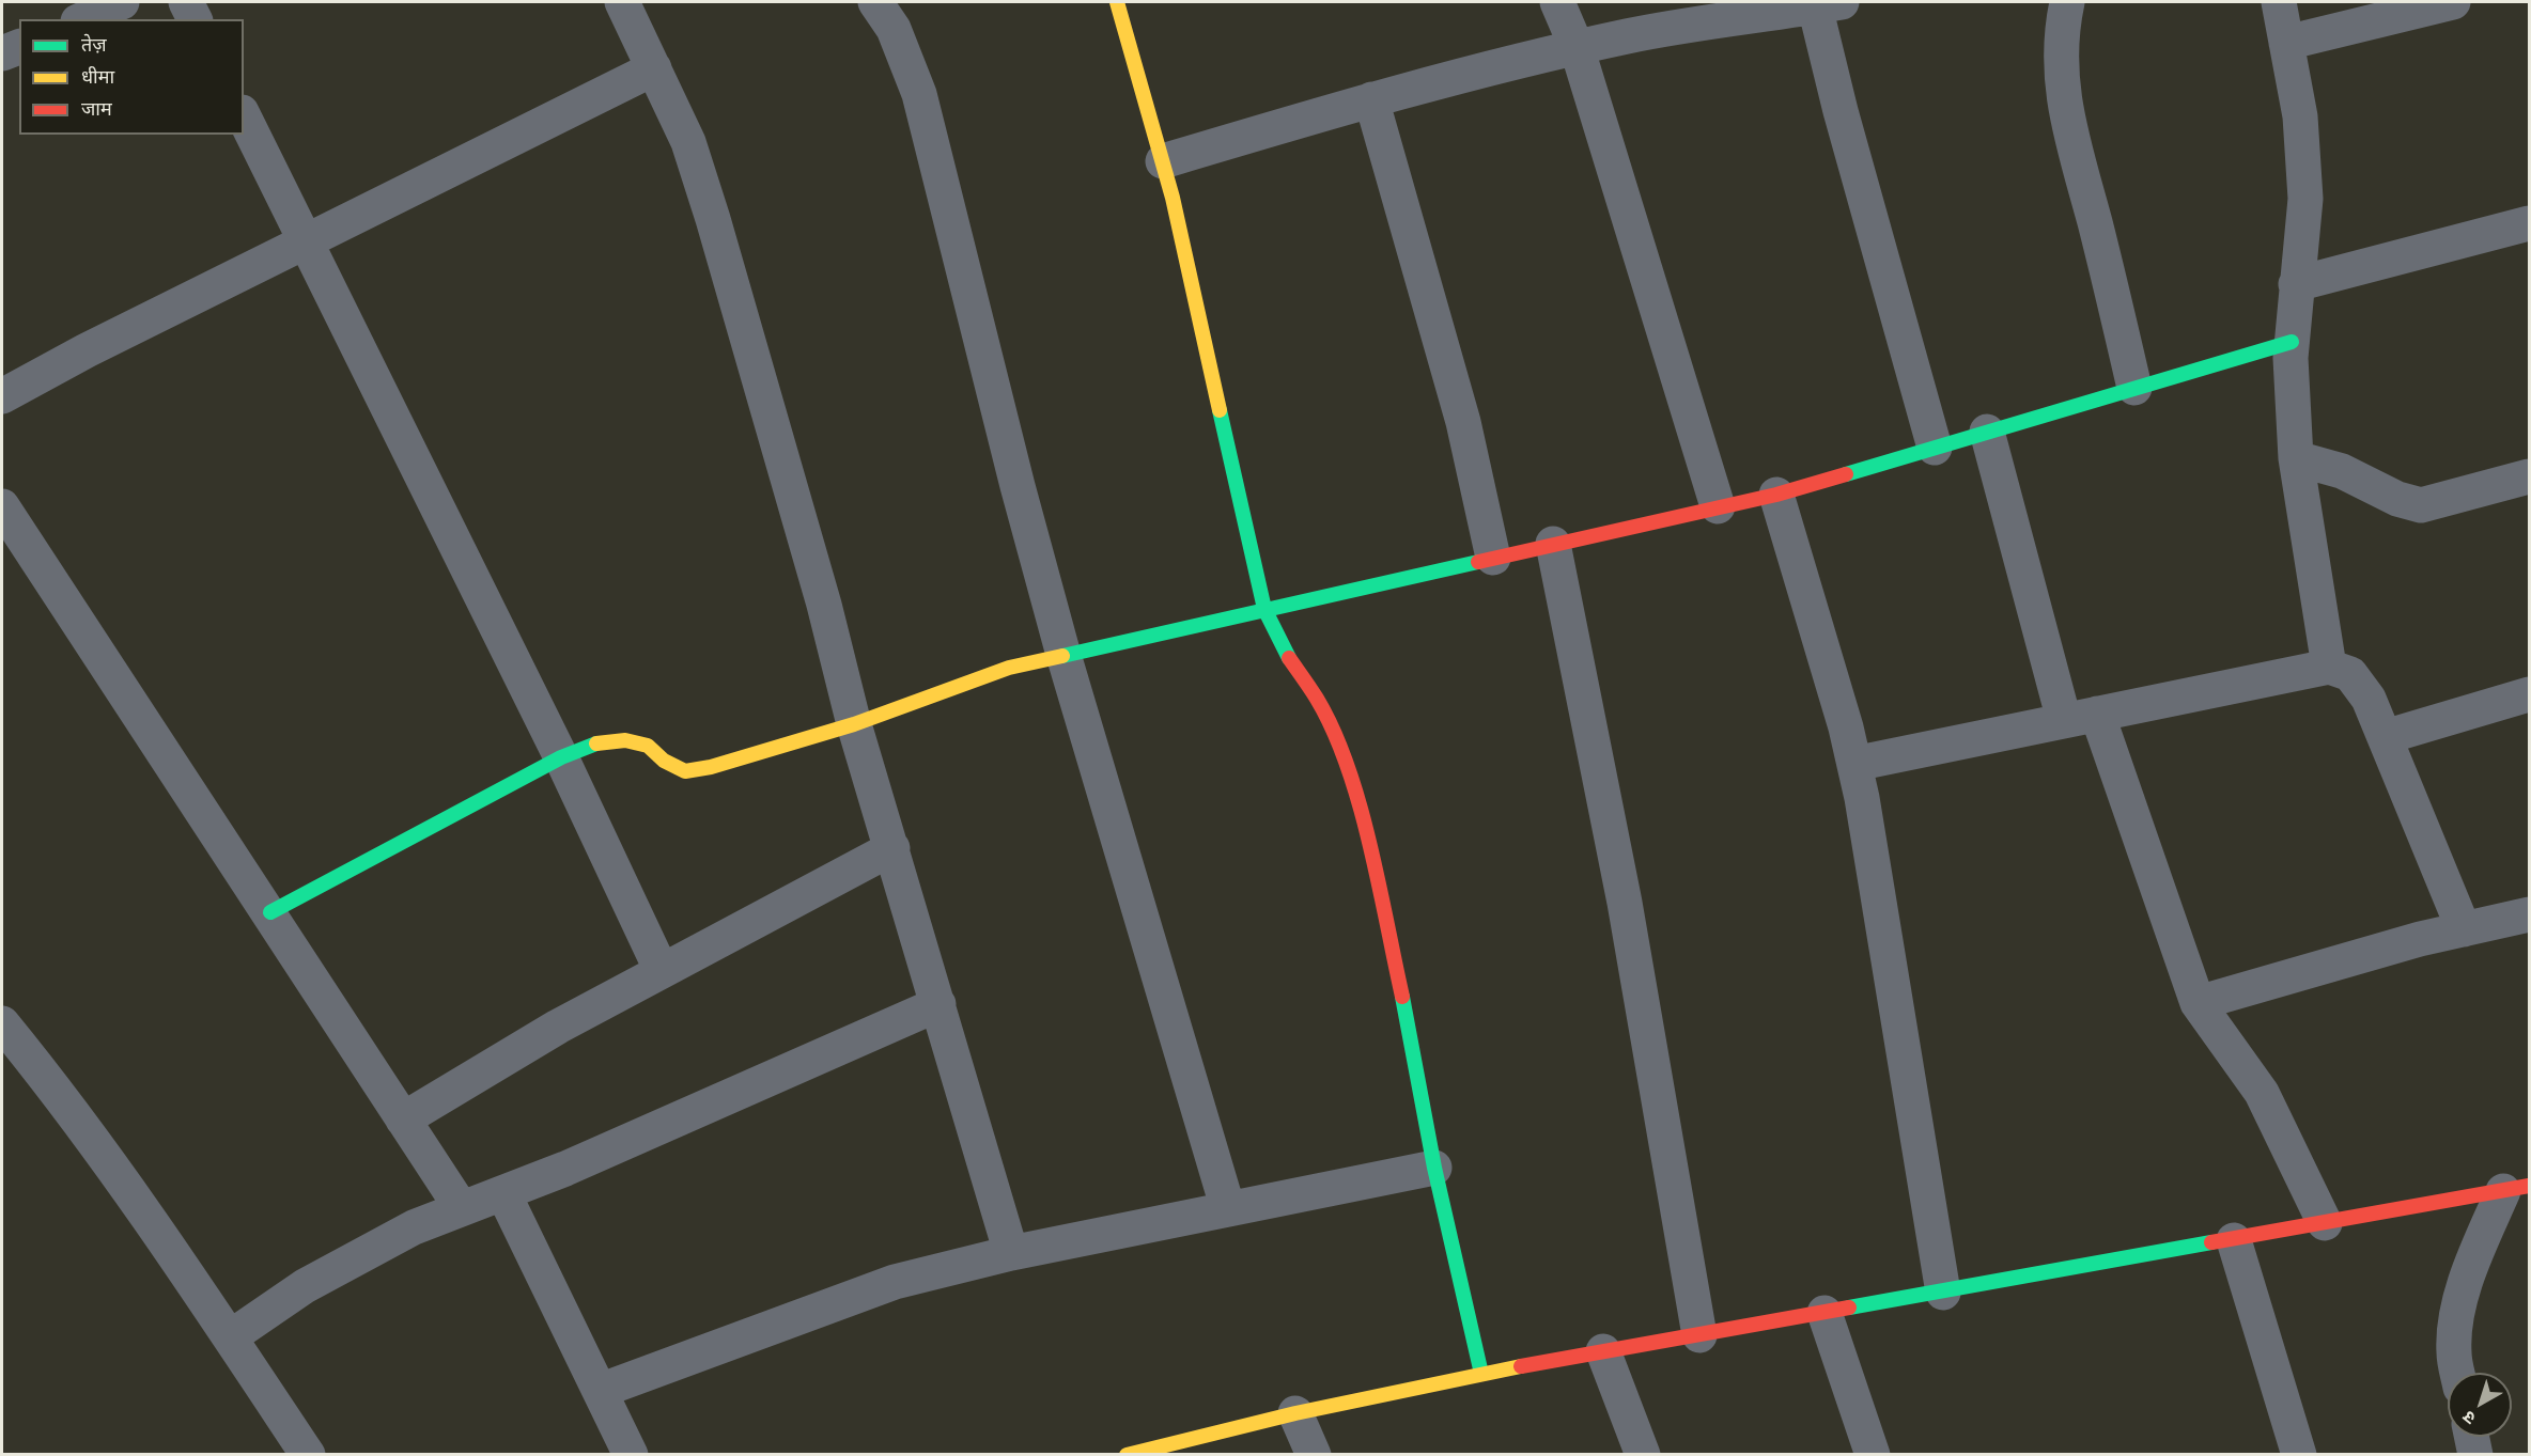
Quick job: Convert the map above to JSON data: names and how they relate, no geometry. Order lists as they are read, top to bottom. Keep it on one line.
{"legend":["तेज़","धीमा","जाम"],"north":"bottom left"}
